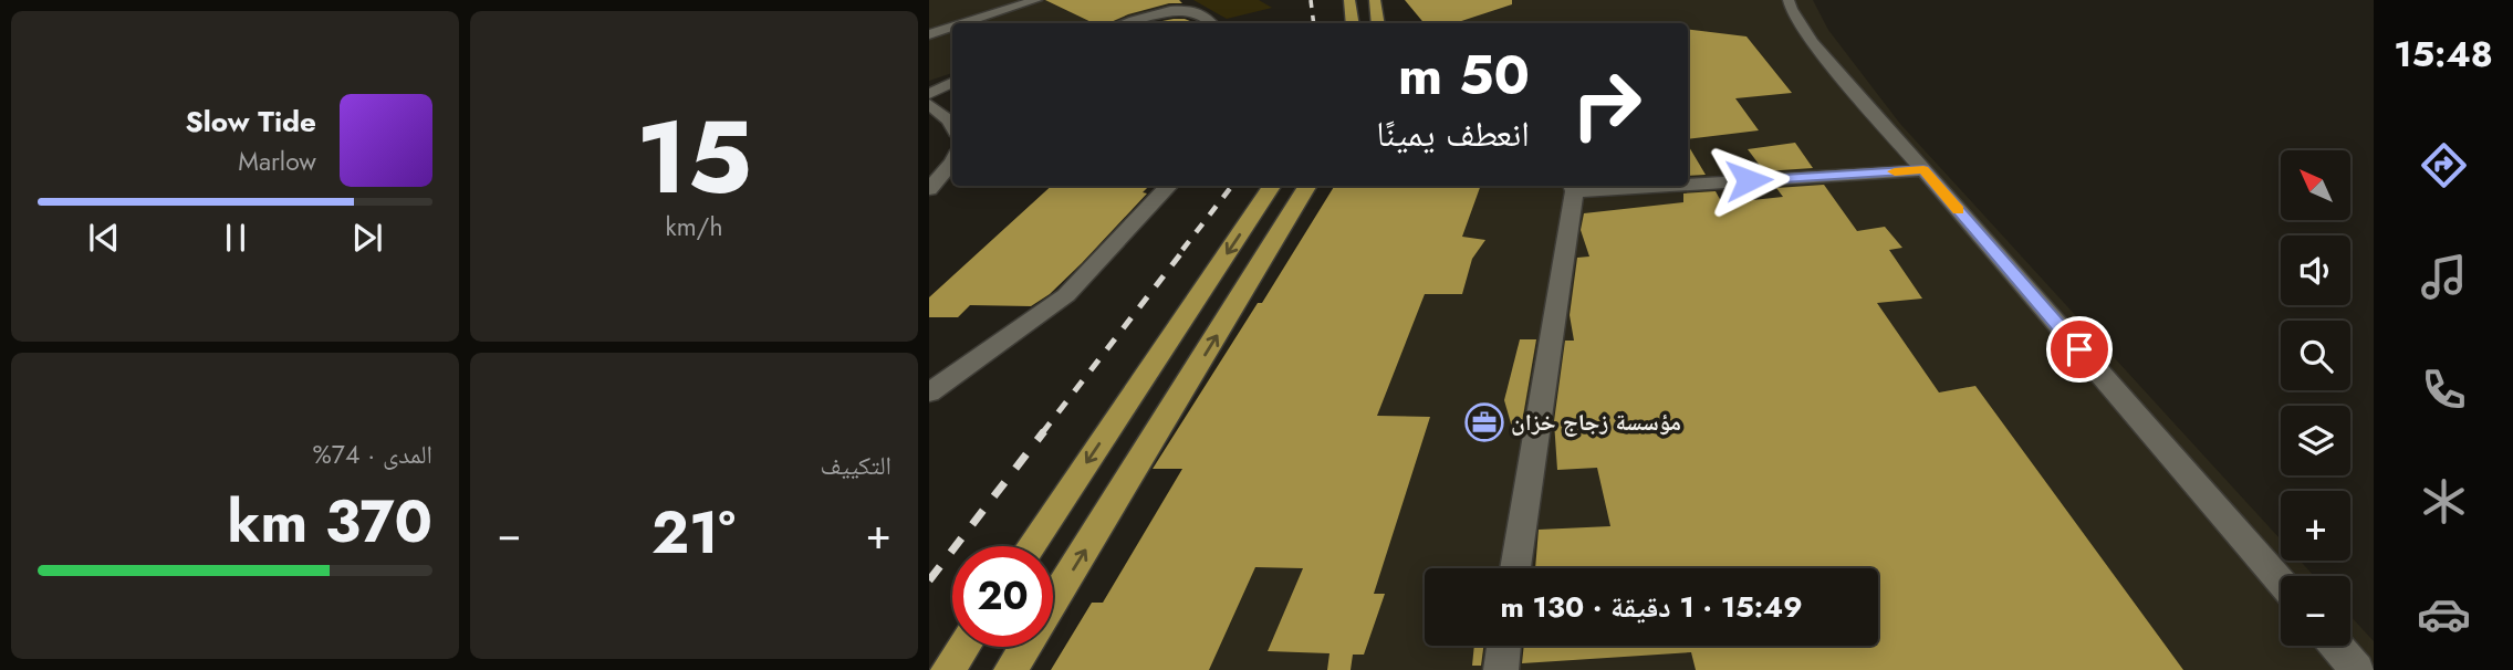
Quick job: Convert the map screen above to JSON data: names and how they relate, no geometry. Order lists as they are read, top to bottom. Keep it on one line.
{"places":{"office":["مؤسسة زجاج خزان"]},"north":"top left","page":{"tabs":"15:48","tile":[["15","km/h"],"التكييف",["المدى · 74%","370 km"]],"turn":["50 m","انعطف يمينًا"],"song":["Slow Tide","Marlow"],"map_buttons":["+","−"],"heat":["−","21°","+"],"limit":"20","trip":"15:49 · 1 دقيقة · 130 m"}}
